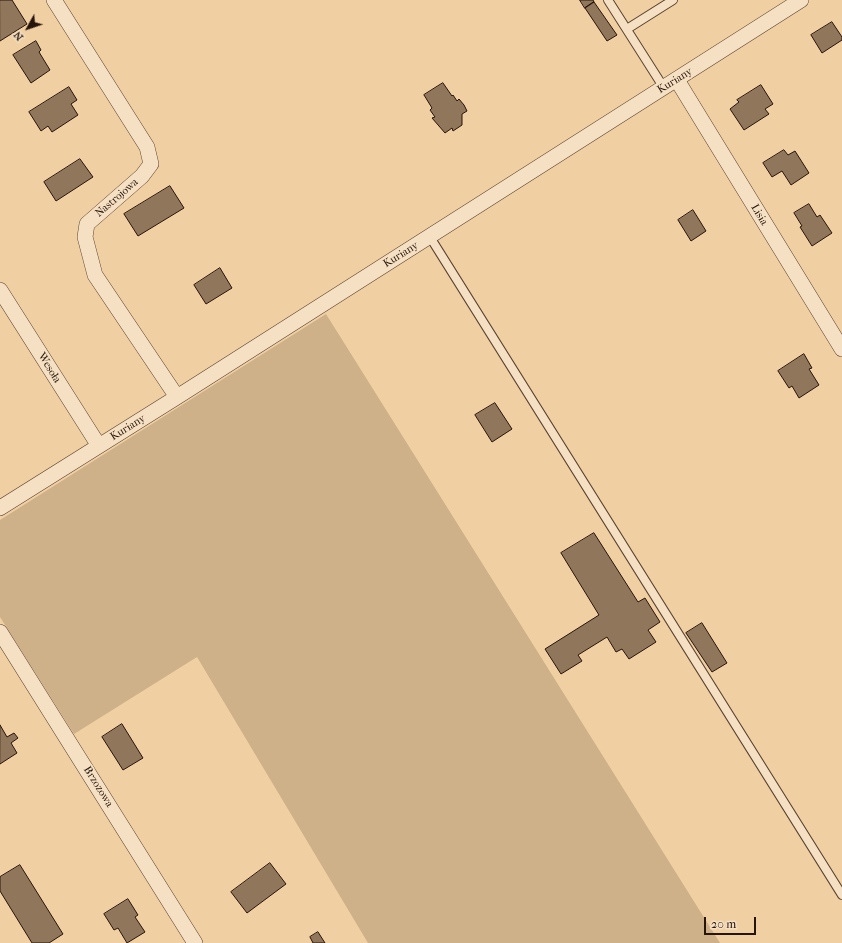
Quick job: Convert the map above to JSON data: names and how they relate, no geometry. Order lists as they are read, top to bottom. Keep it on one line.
{"streets":{"street":["Kuriany","Nastrojowa","Lisia","Wesoła","Brzozowa"]},"crossings":[["Kuriany","Nastrojowa"],["Kuriany","Lisia"],["Kuriany","Wesoła"]],"scale_bar":"20 m","north":"bottom left"}
